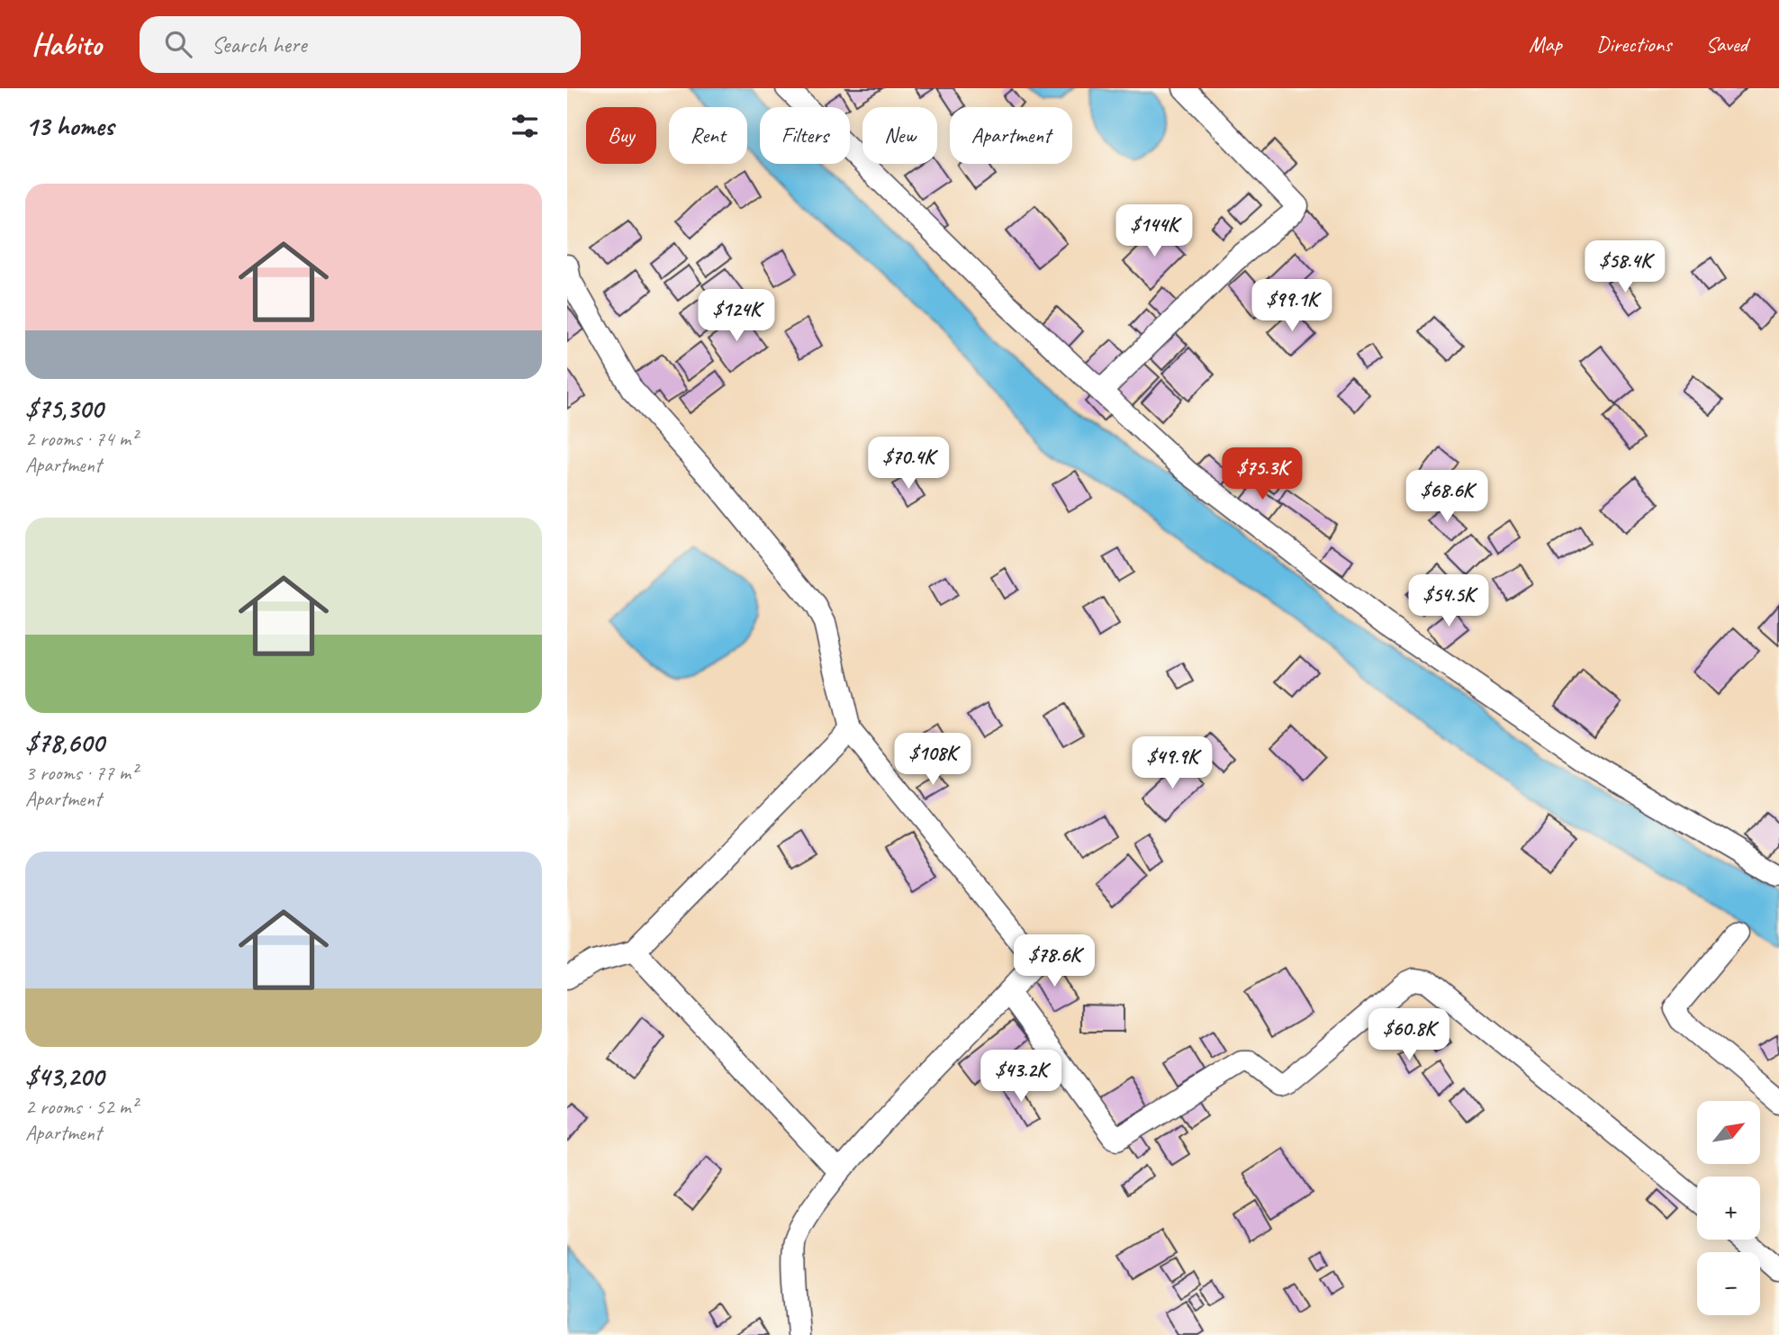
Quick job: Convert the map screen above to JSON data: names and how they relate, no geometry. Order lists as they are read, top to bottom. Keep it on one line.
{"north":"top right","page":{"header":"Habito","search":"Search here","nav":["Map","Directions","Saved"],"heading":"13 homes","chip":["Buy","Rent","Filters","New","Apartment"],"list":[{"name":"$75,300","note":"2 rooms · 74 m² · Apartment"},{"name":"$78,600","note":"3 rooms · 77 m² · Apartment"},{"name":"$43,200","note":"2 rooms · 52 m² · Apartment"}],"price":["$144K","$58.4K","$99.1K","$124K","$70.4K","$75.3K","$68.6K","$54.5K","$108K","$49.9K","$78.6K","$60.8K","$43.2K"],"map_buttons":["+","−"]}}
